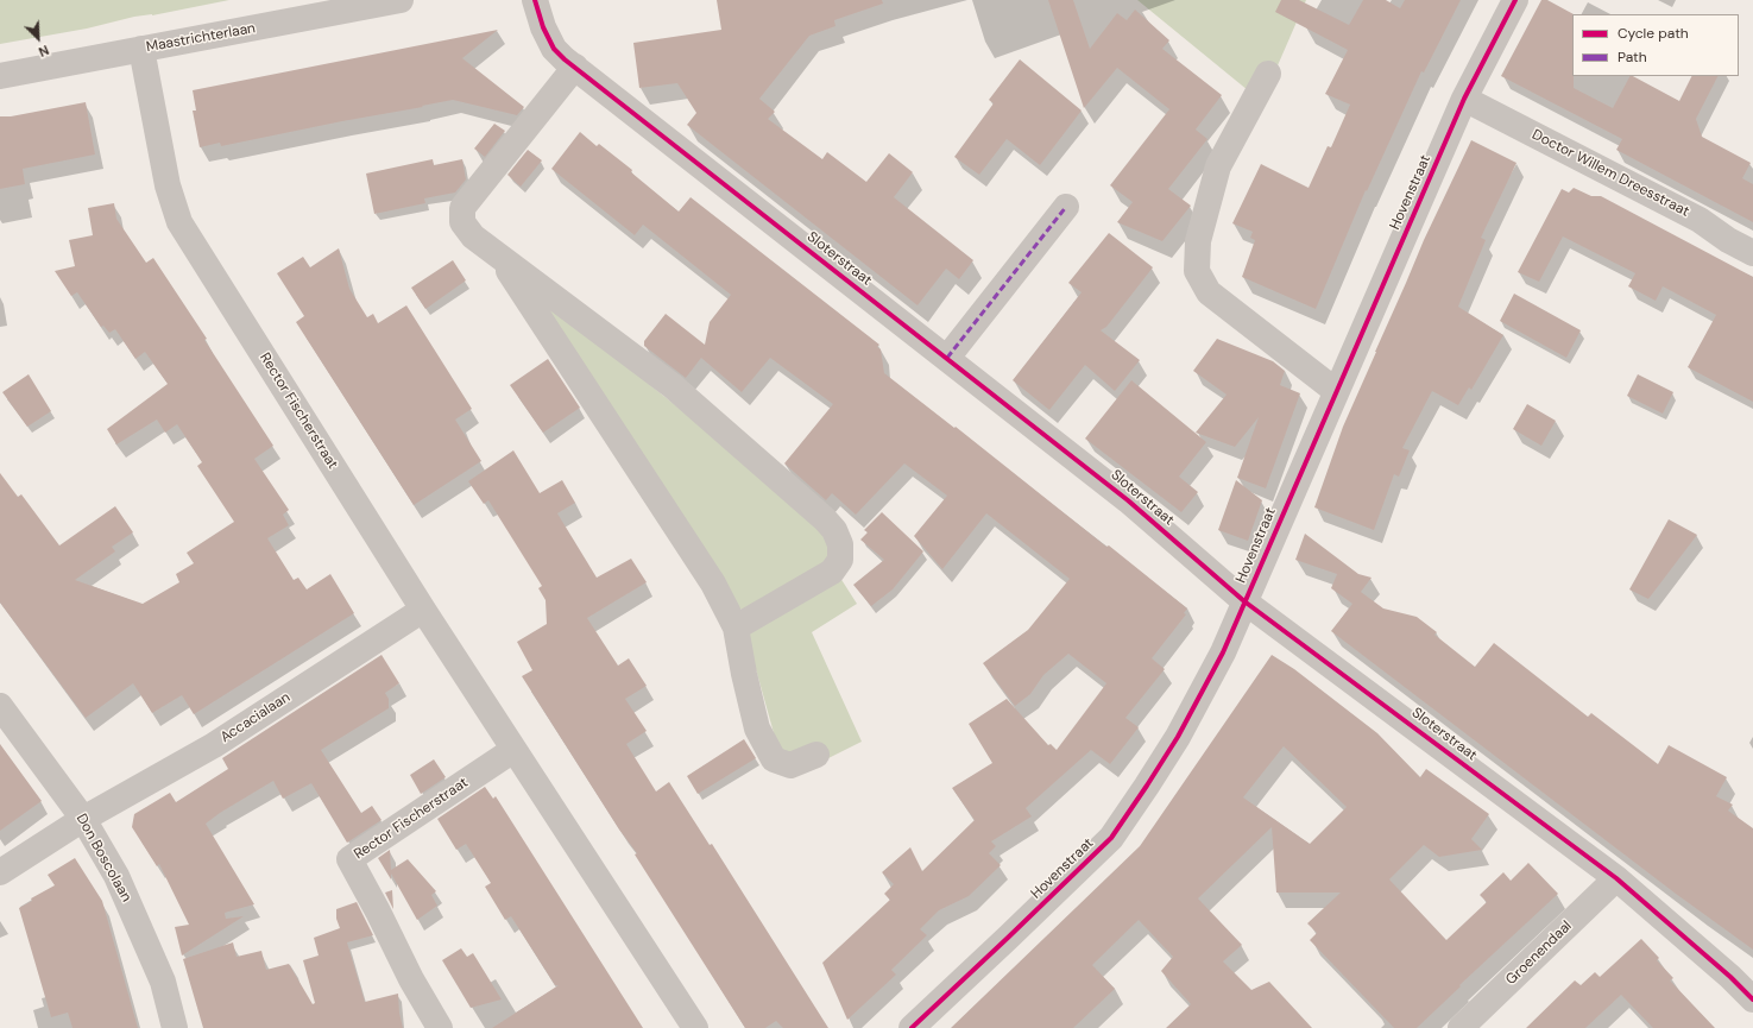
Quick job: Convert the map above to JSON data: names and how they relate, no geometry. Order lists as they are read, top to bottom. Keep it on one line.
{"streets":{"street":["Maastrichterlaan","Doctor Willem Dreesstraat","Hovenstraat","Sloterstraat","Rector Fischerstraat","Accacialaan","Don Boscolaan","Groenendaal"]},"crossings":[["Maastrichterlaan","Rector Fischerstraat"],["Doctor Willem Dreesstraat","Hovenstraat"],["Hovenstraat","Sloterstraat"],["Sloterstraat","Groenendaal"],["Rector Fischerstraat","Accacialaan"],["Accacialaan","Don Boscolaan"]],"legend":["Cycle path","Path"],"north":"bottom right"}
